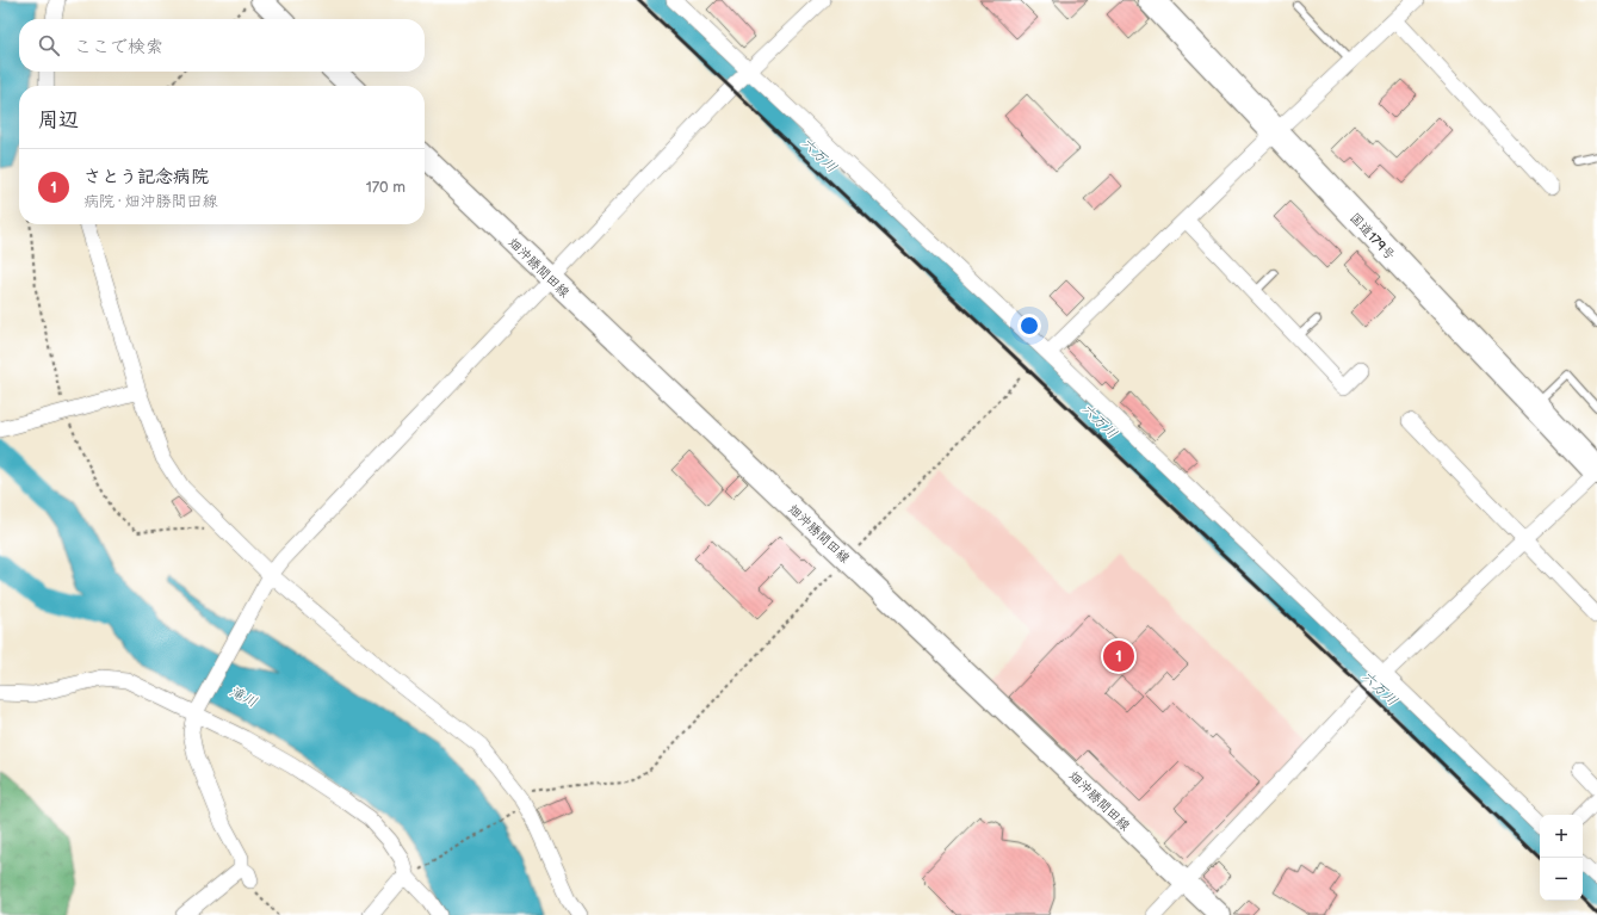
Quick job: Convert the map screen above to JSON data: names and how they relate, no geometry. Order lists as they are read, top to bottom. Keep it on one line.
{"streets":{"highway":["国道179号"],"main road":["畑沖勝間田線"]},"water":["六万川","滝川"],"page":{"search":"ここで検索","heading":"周辺","list":[{"mark":"1","name":"さとう記念病院","note":"病院 · 畑沖勝間田線","value":"170 m"}],"pins":"1","map_buttons":["+","−"]}}
